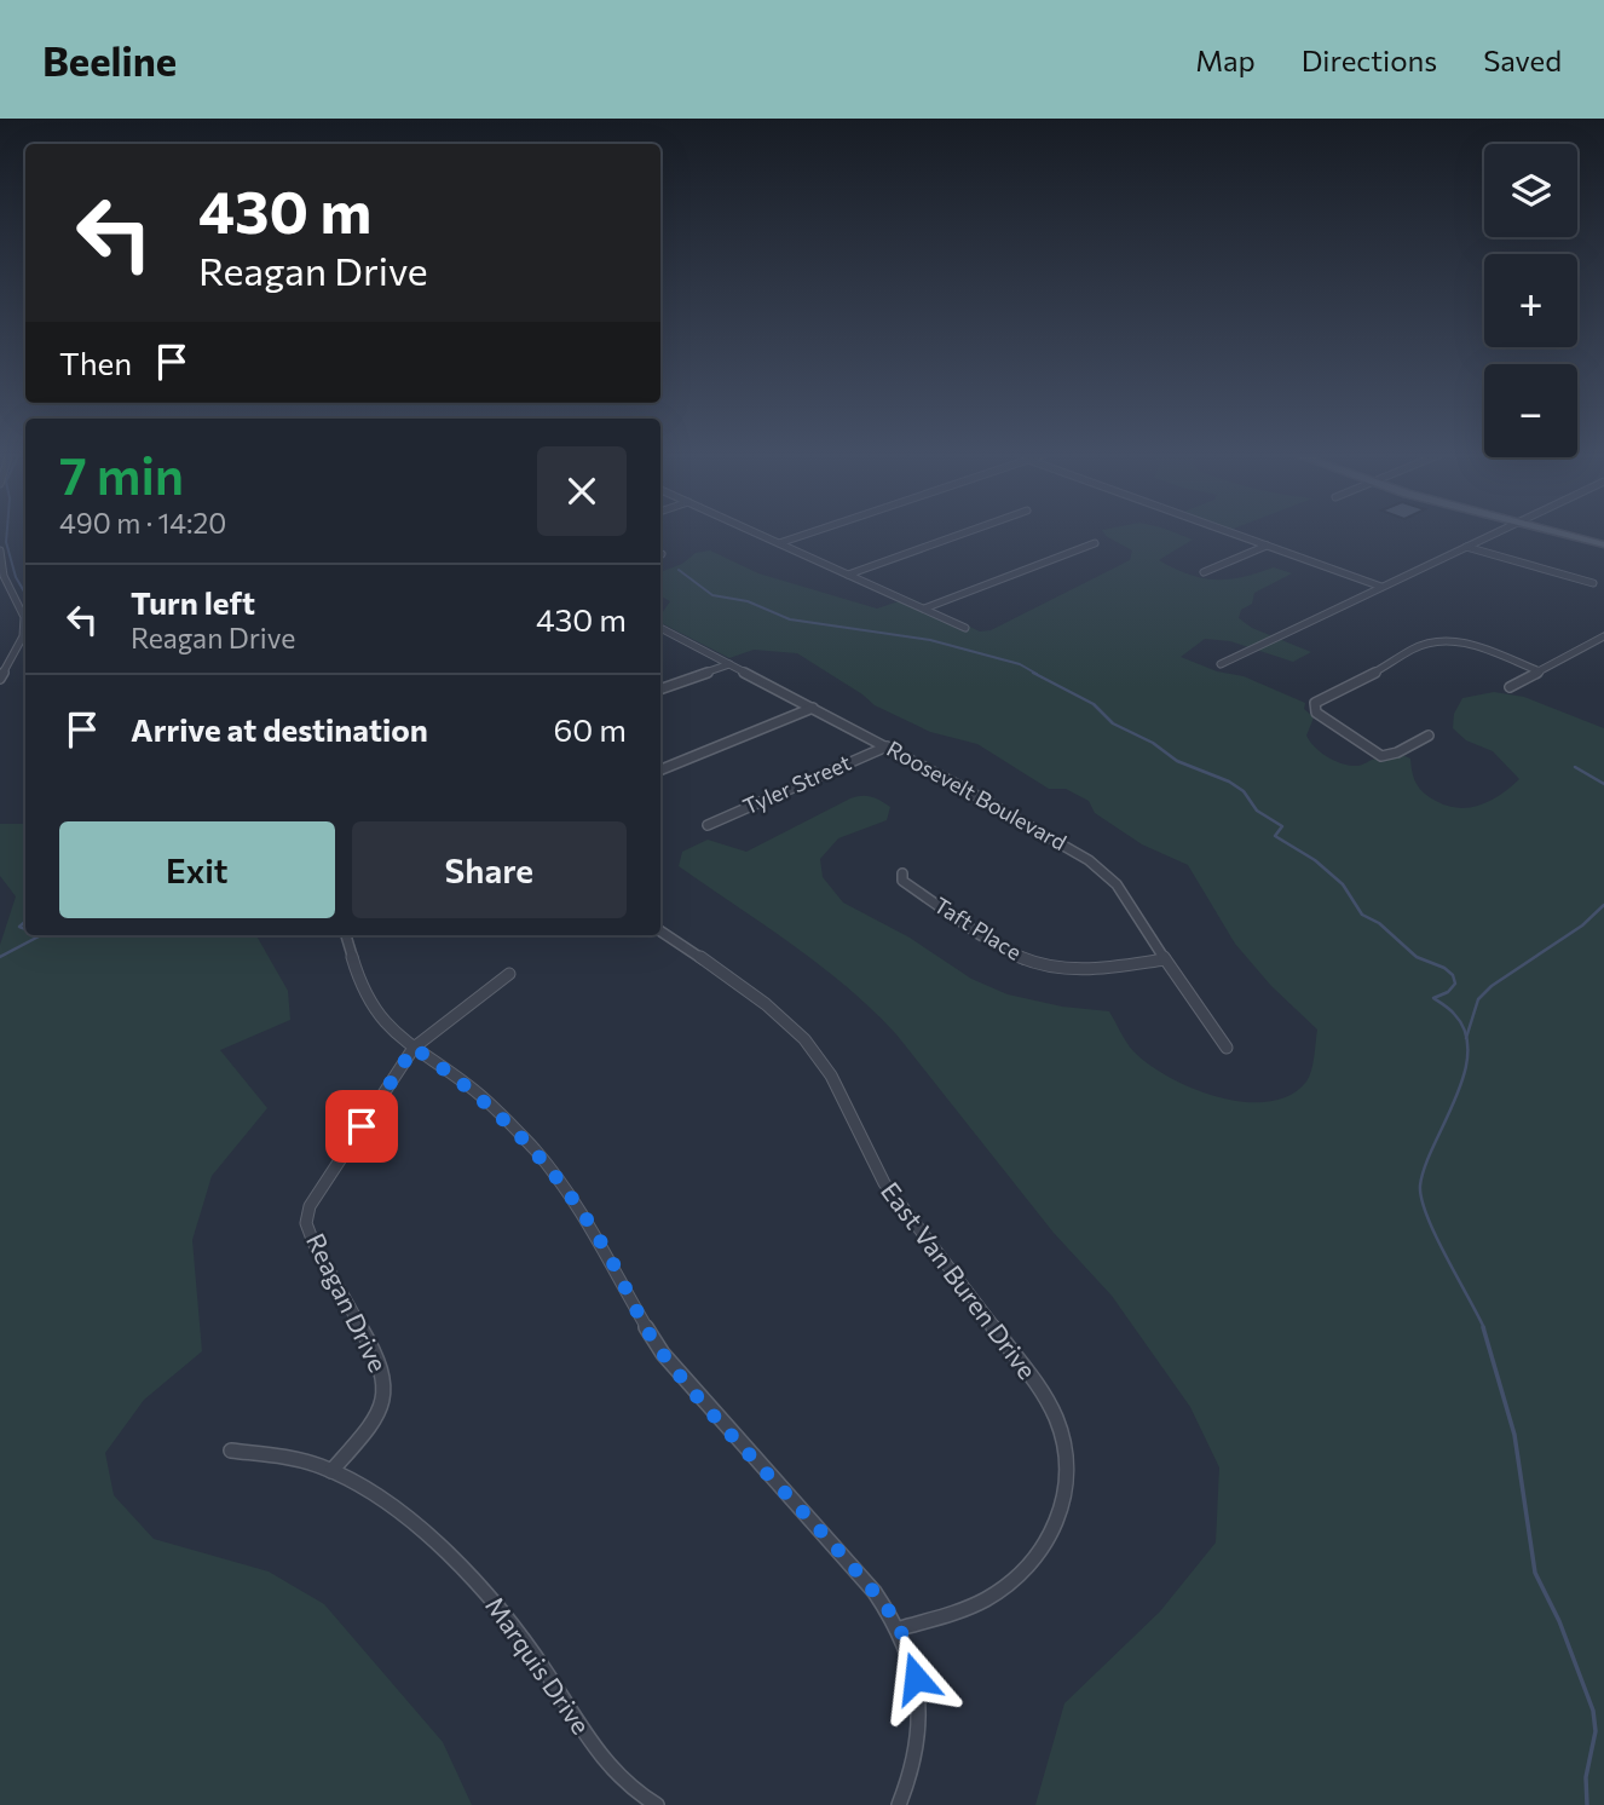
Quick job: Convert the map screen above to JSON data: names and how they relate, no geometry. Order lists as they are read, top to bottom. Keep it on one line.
{"streets":{"street":["Tyler Street","Roosevelt Boulevard","Taft Place","East Van Buren Drive","Reagan Drive","Marquis Drive"]},"crossings":[["Tyler Street","Roosevelt Boulevard"],["Roosevelt Boulevard","Taft Place"],["Reagan Drive","Marquis Drive"]],"page":{"header":"Beeline","nav":["Map","Directions","Saved"],"map_buttons":["+","−"],"turn":["430 m","Reagan Drive"],"then":"Then","heading":["7 min","490 m · 14:20"],"list":[{"name":"Turn left","note":"Reagan Drive","value":"430 m"},{"name":"Arrive at destination","value":"60 m"}],"buttons":["Exit","Share"]}}
